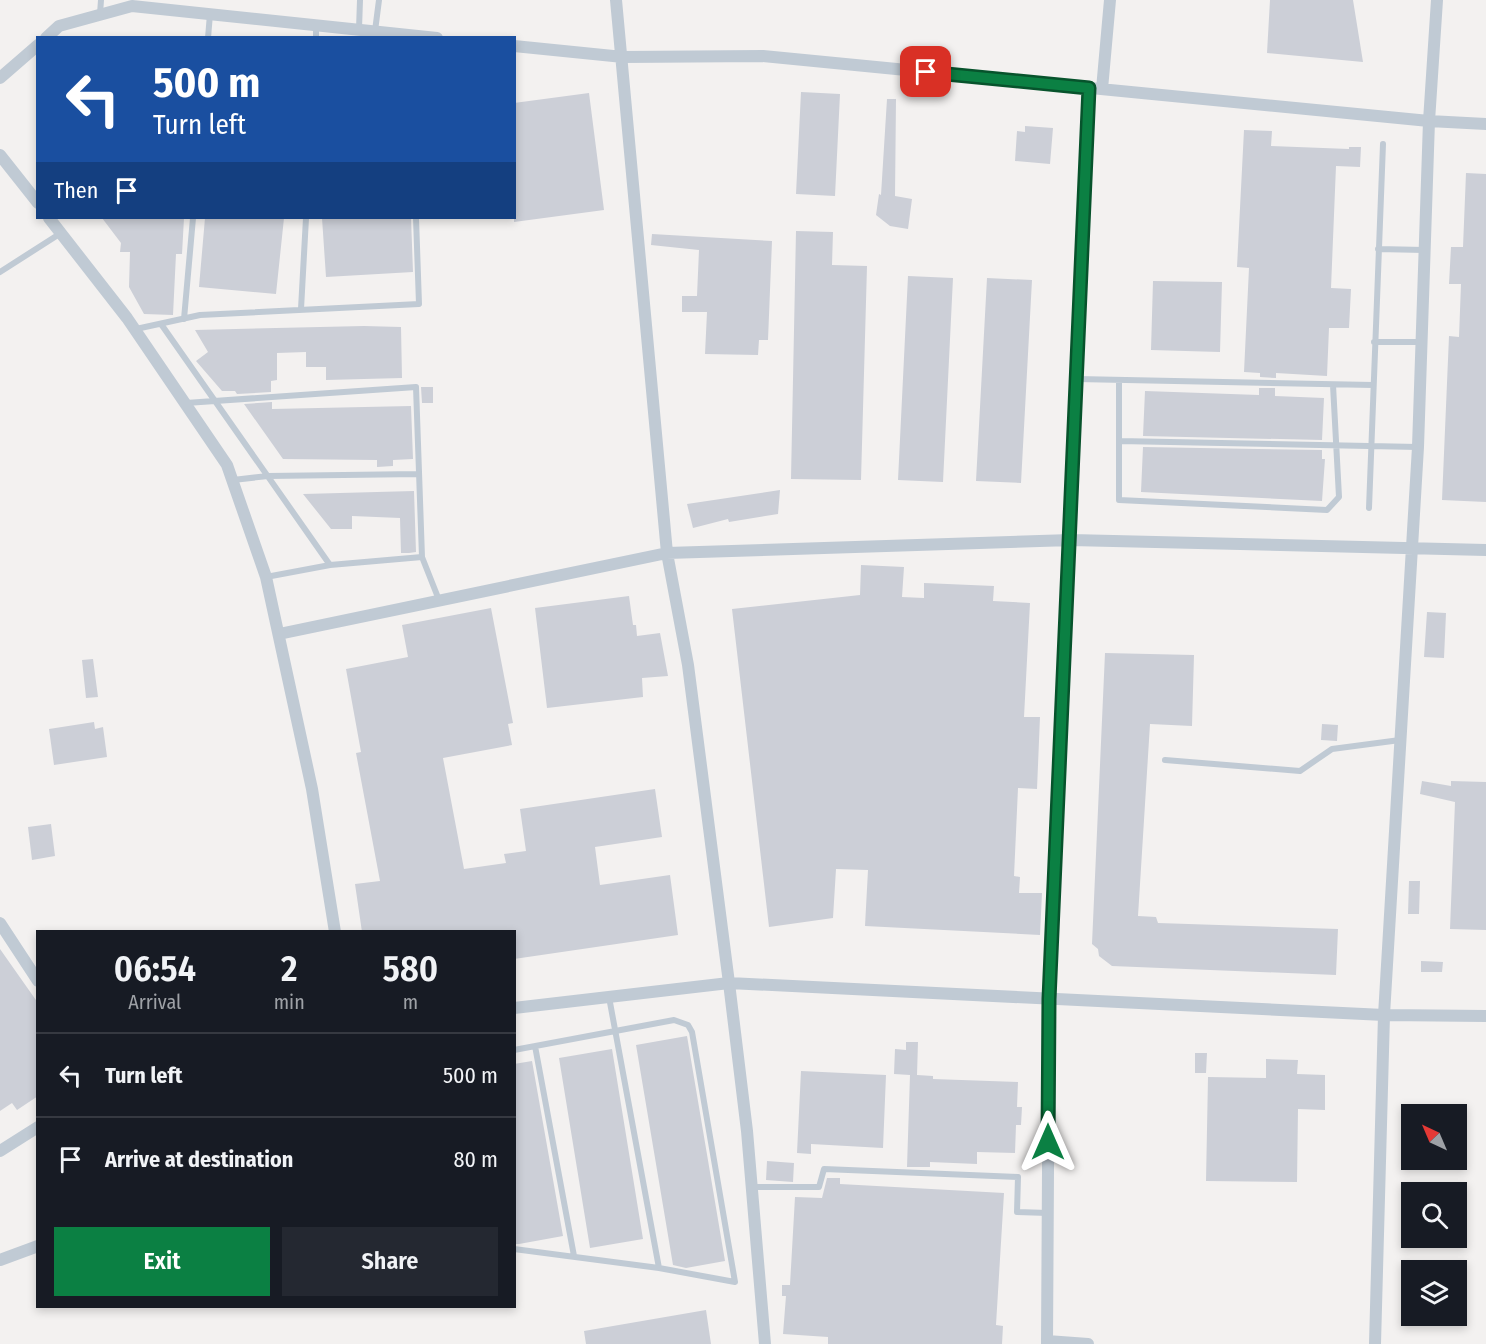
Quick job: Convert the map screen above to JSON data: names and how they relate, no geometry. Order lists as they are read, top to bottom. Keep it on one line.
{"north":"top left","page":{"turn":["500 m","Turn left"],"then":"Then","eta":["06:54","Arrival","2","min","580","m"],"list":[{"name":"Turn left","value":"500 m"},{"name":"Arrive at destination","value":"80 m"}],"buttons":["Exit","Share"]}}
